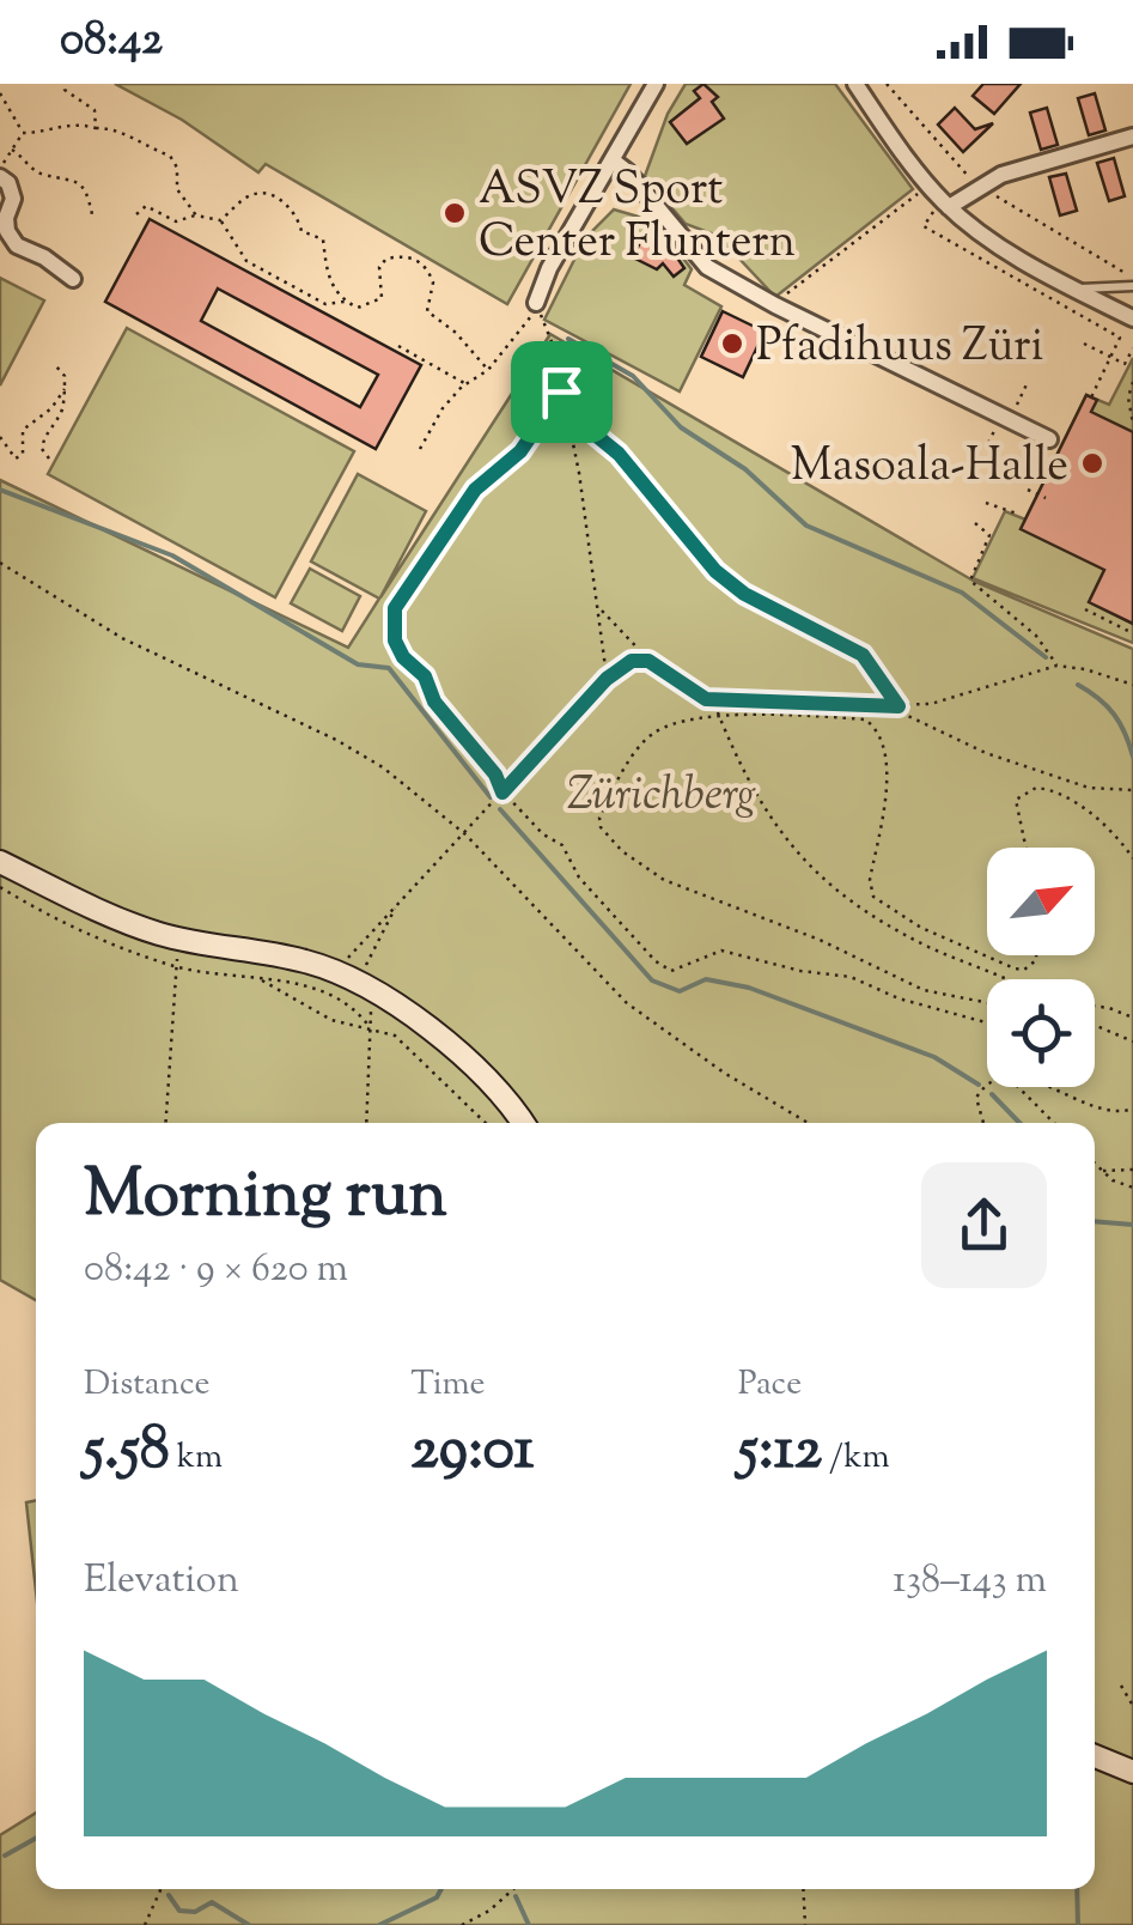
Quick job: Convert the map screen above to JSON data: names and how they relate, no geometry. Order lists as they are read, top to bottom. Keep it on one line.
{"parks":["Zürichberg"],"places":["ASVZ Sport Center Fluntern","Pfadihuus Züri","Masoala-Halle"],"north":"top right","page":{"status":"08:42","heading":["Morning run","08:42 · 9 × 620 m"],"stats":[["Distance","5.58 km"],["Time","29:01"],["Pace","5:12 /km"]],"chart":["Elevation","138–143 m"]}}
